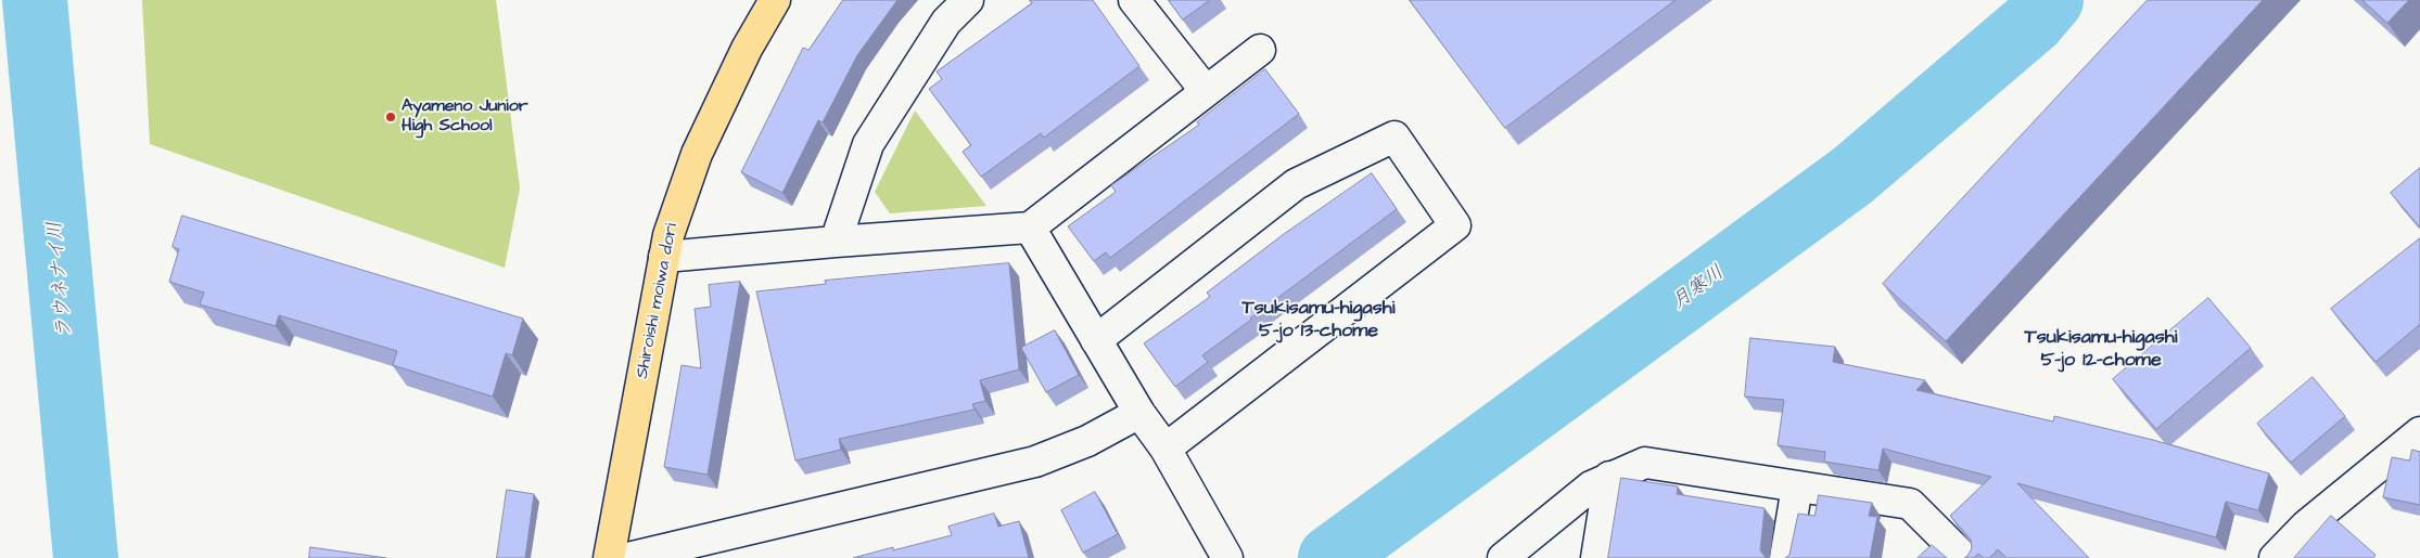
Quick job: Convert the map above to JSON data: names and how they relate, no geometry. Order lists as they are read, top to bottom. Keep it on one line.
{"streets":{"main road":["Shiroishi moiwa dori"]},"districts":["Tsukisamu-higashi 5-jo 13-chome","Tsukisamu-higashi 5-jo 12-chome"],"water":["ラウネナイ川","月寒川"],"places":["Ayameno Junior High School"]}
